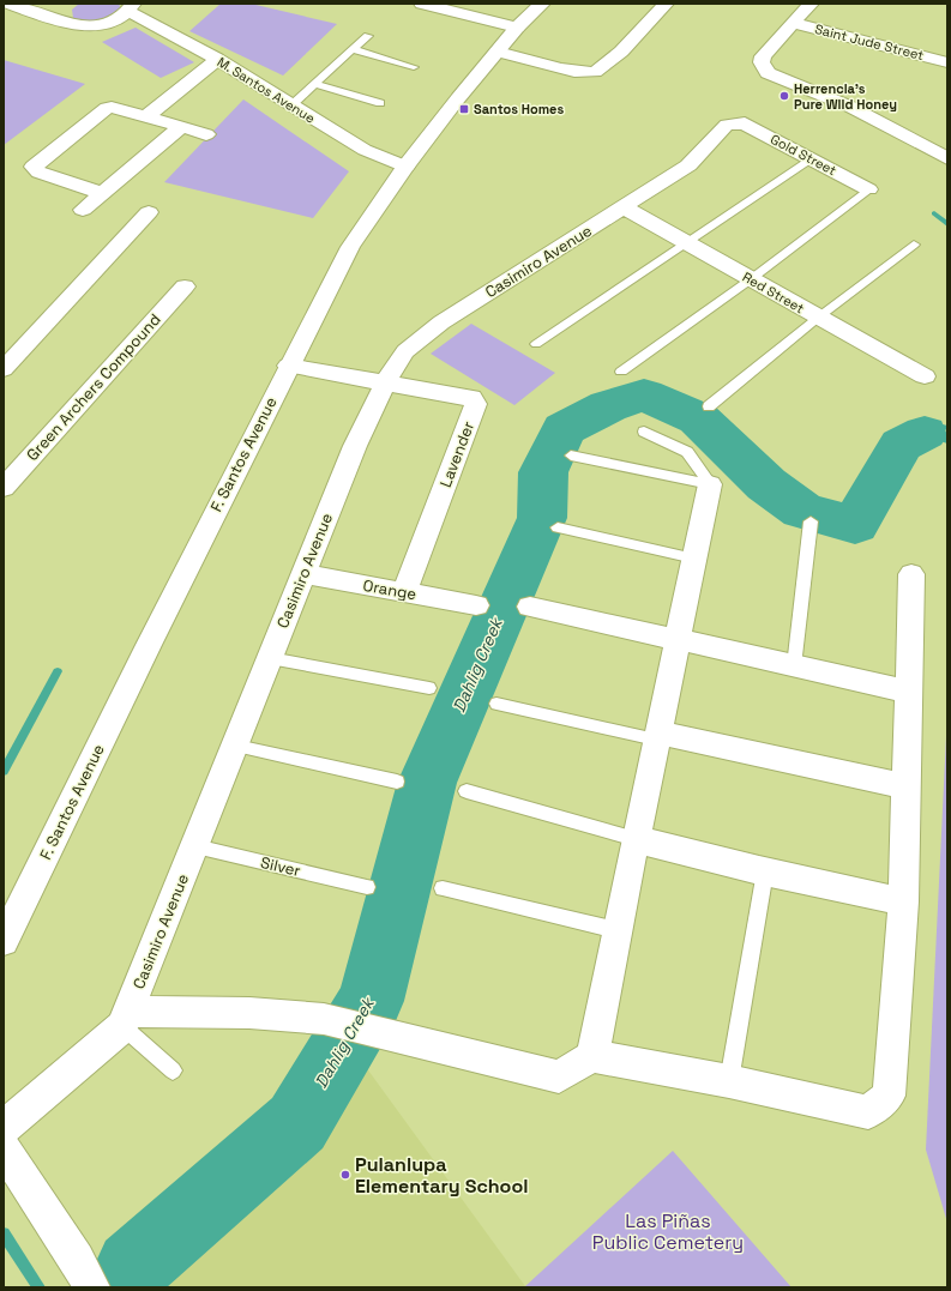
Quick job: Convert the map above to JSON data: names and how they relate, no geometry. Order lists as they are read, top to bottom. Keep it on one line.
{"streets":{"street":["Saint Jude Street","M. Santos Avenue","Gold Street","Casimiro Avenue","Red Street","Green Archers Compound","F. Santos Avenue","Lavender","Orange"],"lane":["Silver"]},"crossings":[["M. Santos Avenue","F. Santos Avenue"],["Gold Street","Casimiro Avenue"],["Casimiro Avenue","Red Street"],["Casimiro Avenue","Lavender"],["Casimiro Avenue","Orange"],["Casimiro Avenue","Silver"],["Lavender","Orange"]],"water":["Dahlig Creek"],"parks":["Las Piñas Public Cemetery"],"places":{"other":["Herrencia's Pure Wild Honey","Pulanlupa Elementary School"],"transit":["Santos Homes"]}}
